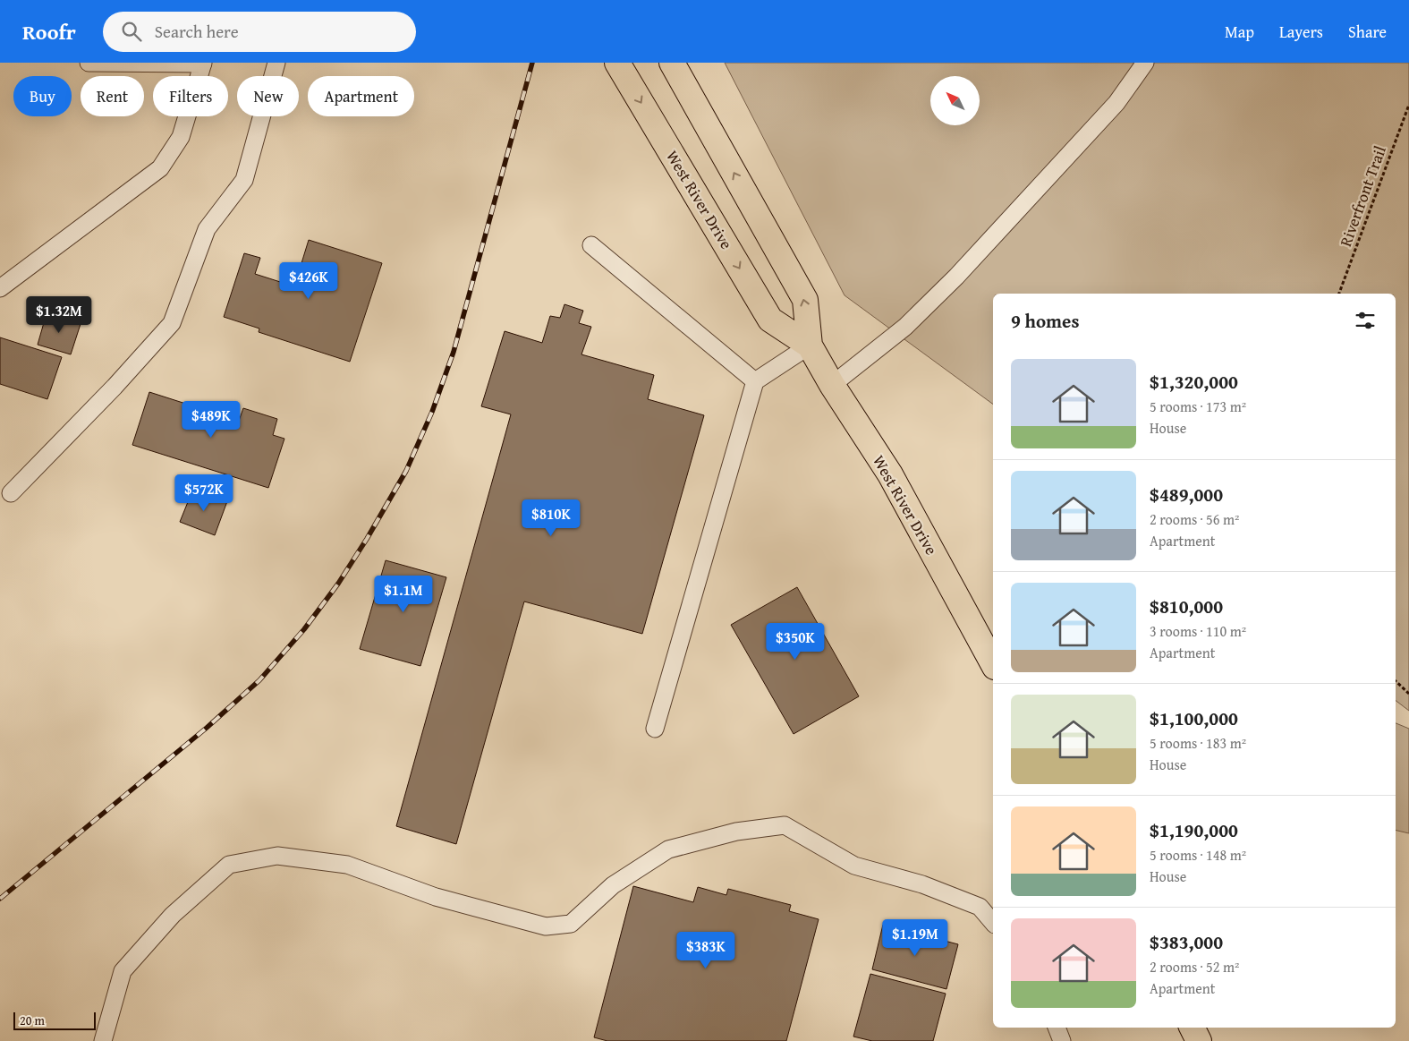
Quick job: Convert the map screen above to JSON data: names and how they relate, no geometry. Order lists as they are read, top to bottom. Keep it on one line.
{"streets":{"main road":["West River Drive"],"path":["Riverfront Trail"]},"scale_bar":"20 m","north":"top left","page":{"header":"Roofr","search":"Search here","nav":["Map","Layers","Share"],"chip":["Buy","Rent","Filters","New","Apartment"],"price":["$426K","$1.32M","$489K","$572K","$810K","$1.1M","$350K","$1.19M","$383K"],"heading":"9 homes","list":[{"name":"$1,320,000","note":"5 rooms · 173 m² · House"},{"name":"$489,000","note":"2 rooms · 56 m² · Apartment"},{"name":"$810,000","note":"3 rooms · 110 m² · Apartment"},{"name":"$1,100,000","note":"5 rooms · 183 m² · House"},{"name":"$1,190,000","note":"5 rooms · 148 m² · House"},{"name":"$383,000","note":"2 rooms · 52 m² · Apartment"}],"scale":"20 m"}}
